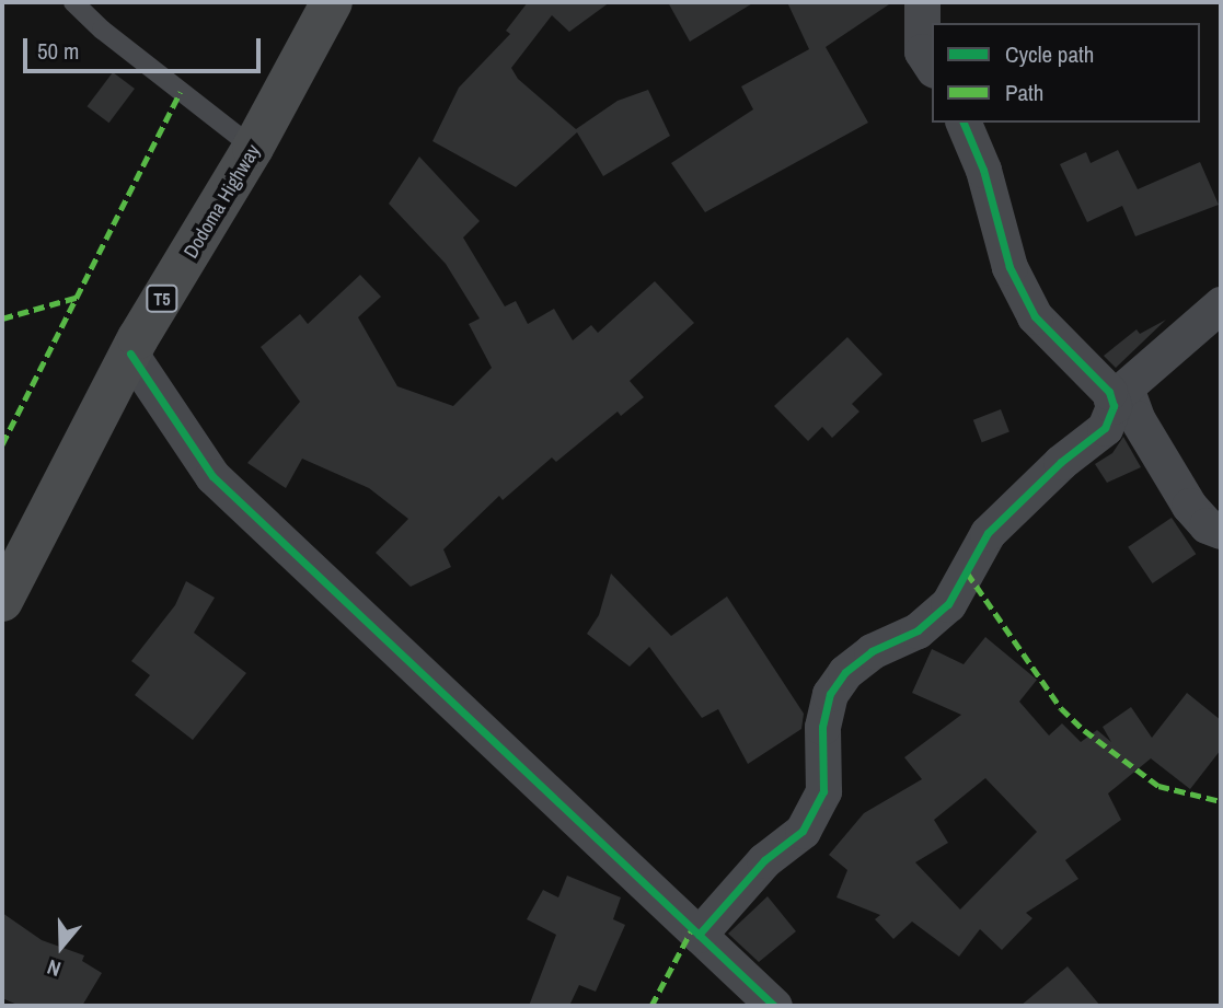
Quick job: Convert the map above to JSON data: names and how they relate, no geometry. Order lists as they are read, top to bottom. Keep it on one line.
{"streets":{"highway":["Dodoma Highway","T5"]},"legend":["Cycle path","Path"],"scale_bar":"50 m","north":"bottom"}
